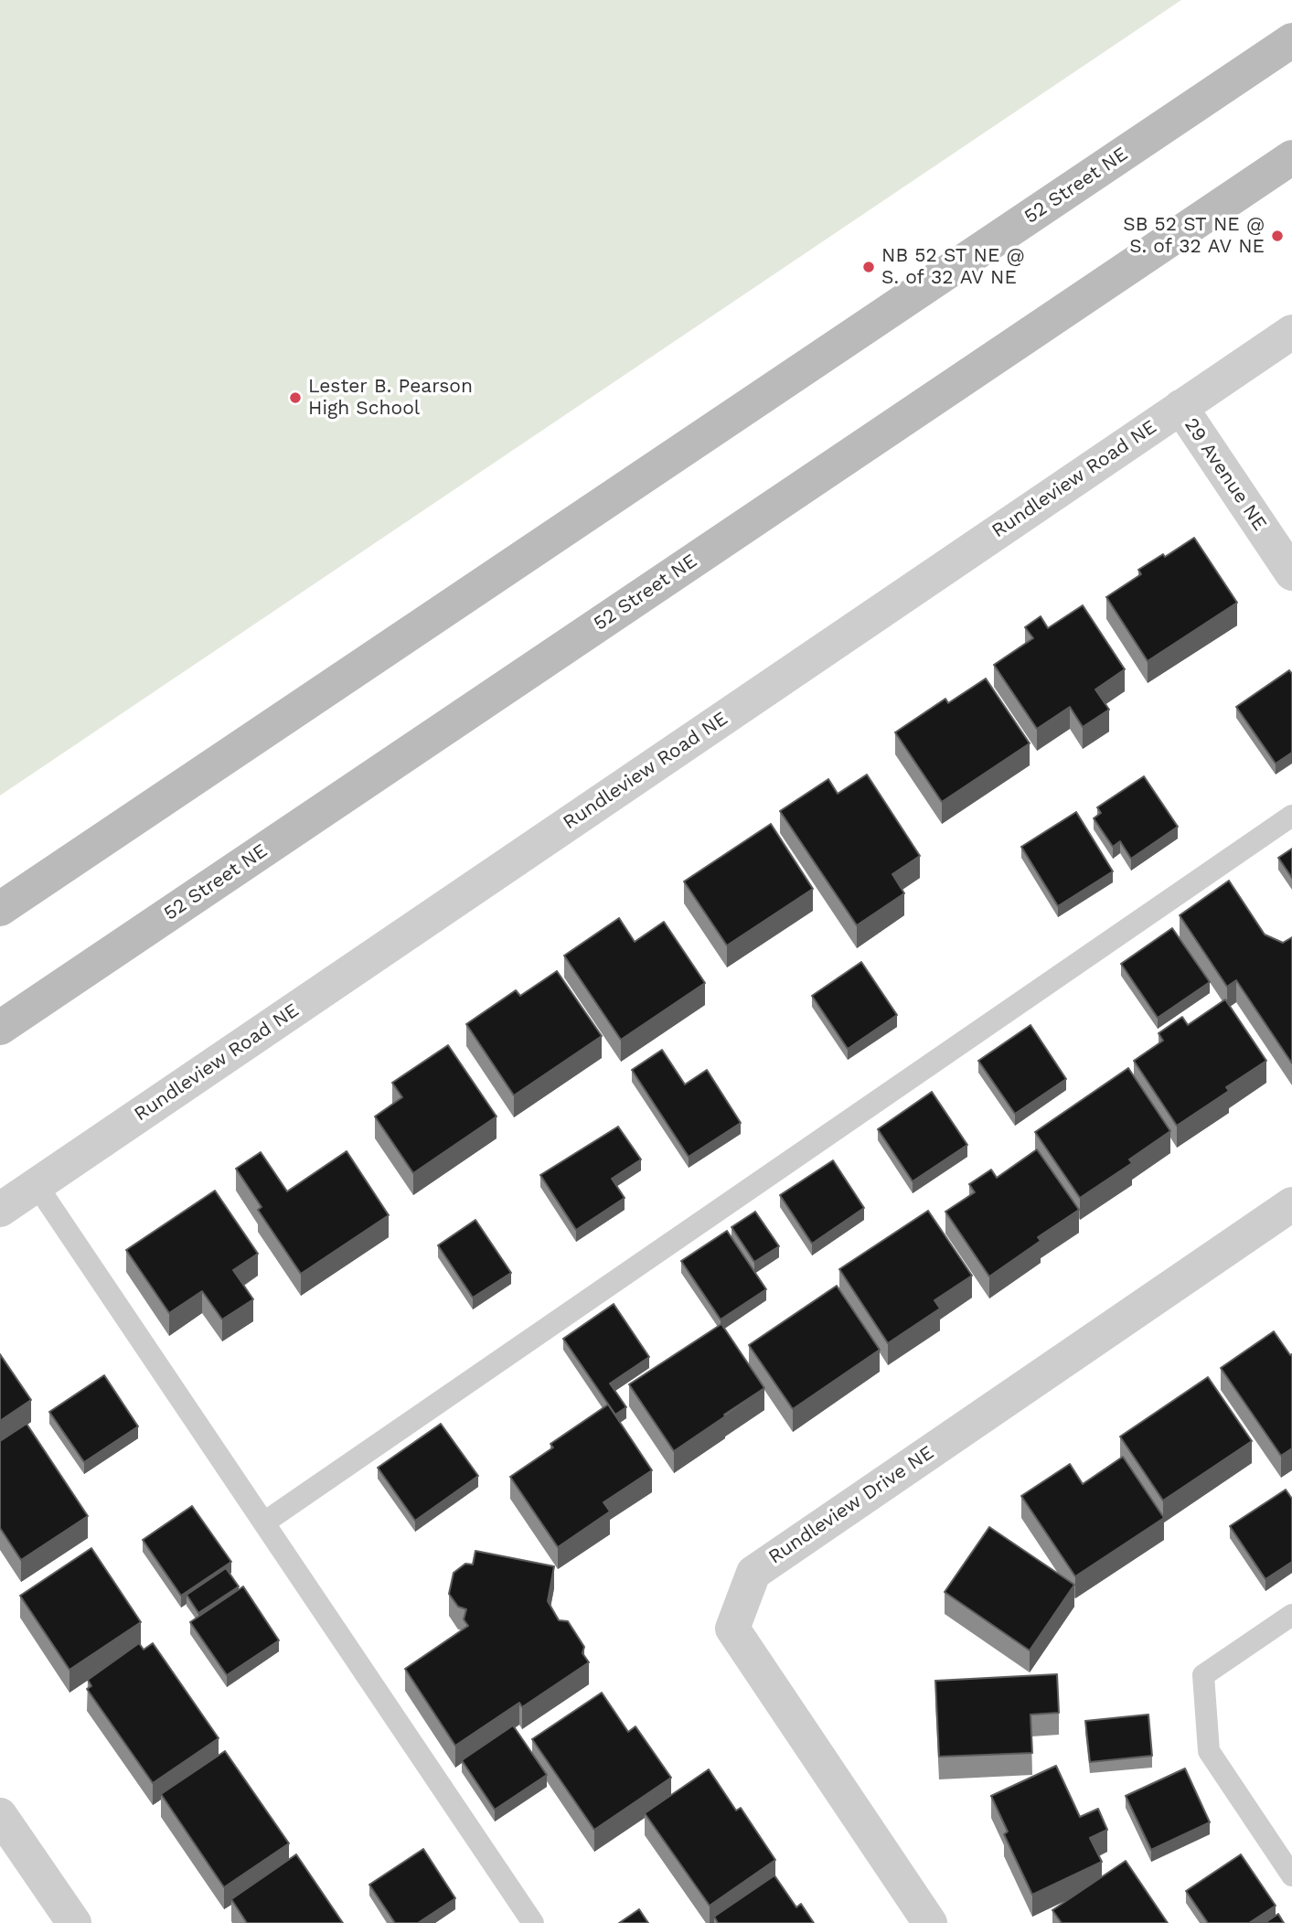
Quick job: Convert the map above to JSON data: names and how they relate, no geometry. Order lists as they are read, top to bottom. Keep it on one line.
{"streets":{"main road":["52 Street NE"],"street":["29 Avenue NE","Rundleview Road NE","Rundleview Drive NE"]},"crossings":[["29 Avenue NE","Rundleview Road NE"]],"places":["SB 52 ST NE @ S. of 32 AV NE","NB 52 ST NE @ S. of 32 AV NE","Lester B. Pearson High School"]}
